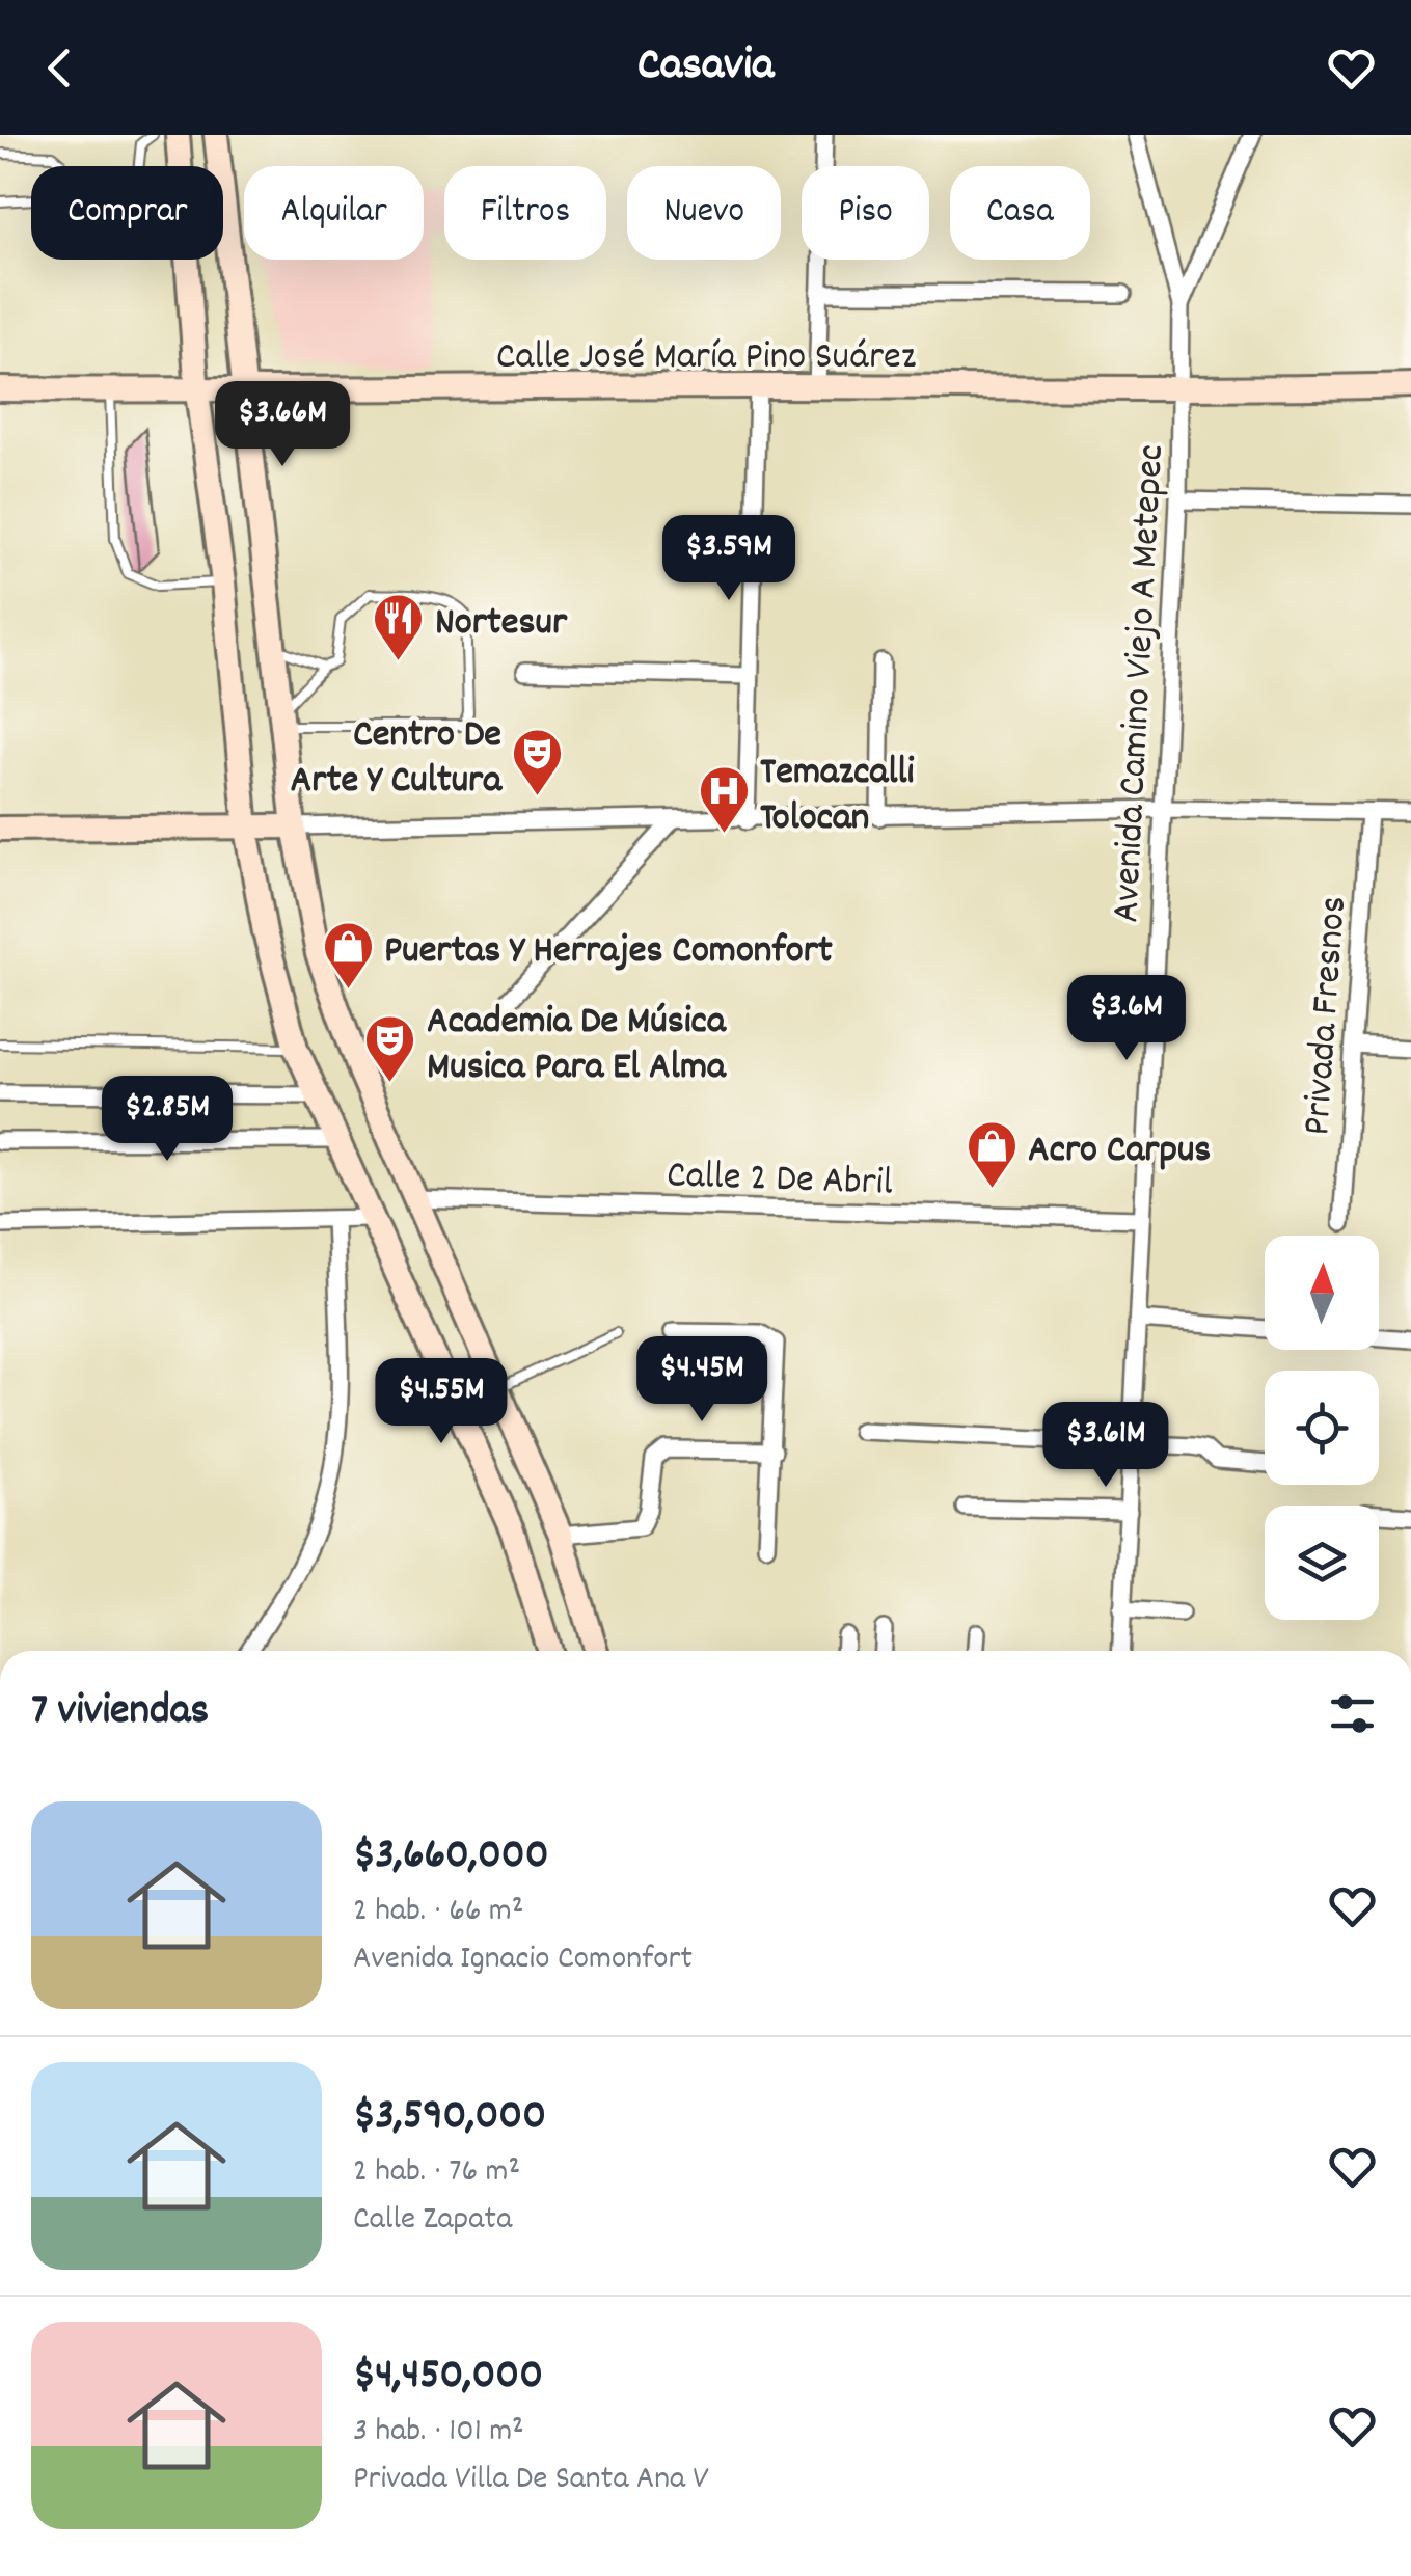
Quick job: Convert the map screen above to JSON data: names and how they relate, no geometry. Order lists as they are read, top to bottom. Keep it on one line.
{"streets":{"main road":["Calle José María Pino Suárez"],"street":["Avenida Camino Viejo A Metepec","Privada Fresnos","Calle 2 De Abril"]},"crossings":[["Calle José María Pino Suárez","Avenida Camino Viejo A Metepec"],["Avenida Camino Viejo A Metepec","Calle 2 De Abril"]],"places":{"restaurant":["Nortesur"],"theatre":["Centro De Arte Y Cultura","Academia De Música Musica Para El Alma"],"hospital":["Temazcalli Tolocan"],"shop":["Puertas Y Herrajes Comonfort","Acro Carpus"]},"north":"top","page":{"header":"Casavia","chip":["Comprar","Alquilar","Filtros","Nuevo","Piso","Casa"],"price":["$3.66M","$3.59M","$3.6M","$2.85M","$4.45M","$4.55M","$3.61M"],"heading":"7 viviendas","list":[{"name":"$3,660,000","note":"2 hab. · 66 m² · Avenida Ignacio Comonfort"},{"name":"$3,590,000","note":"2 hab. · 76 m² · Calle Zapata"},{"name":"$4,450,000","note":"3 hab. · 101 m² · Privada Villa De Santa Ana V"}]}}
